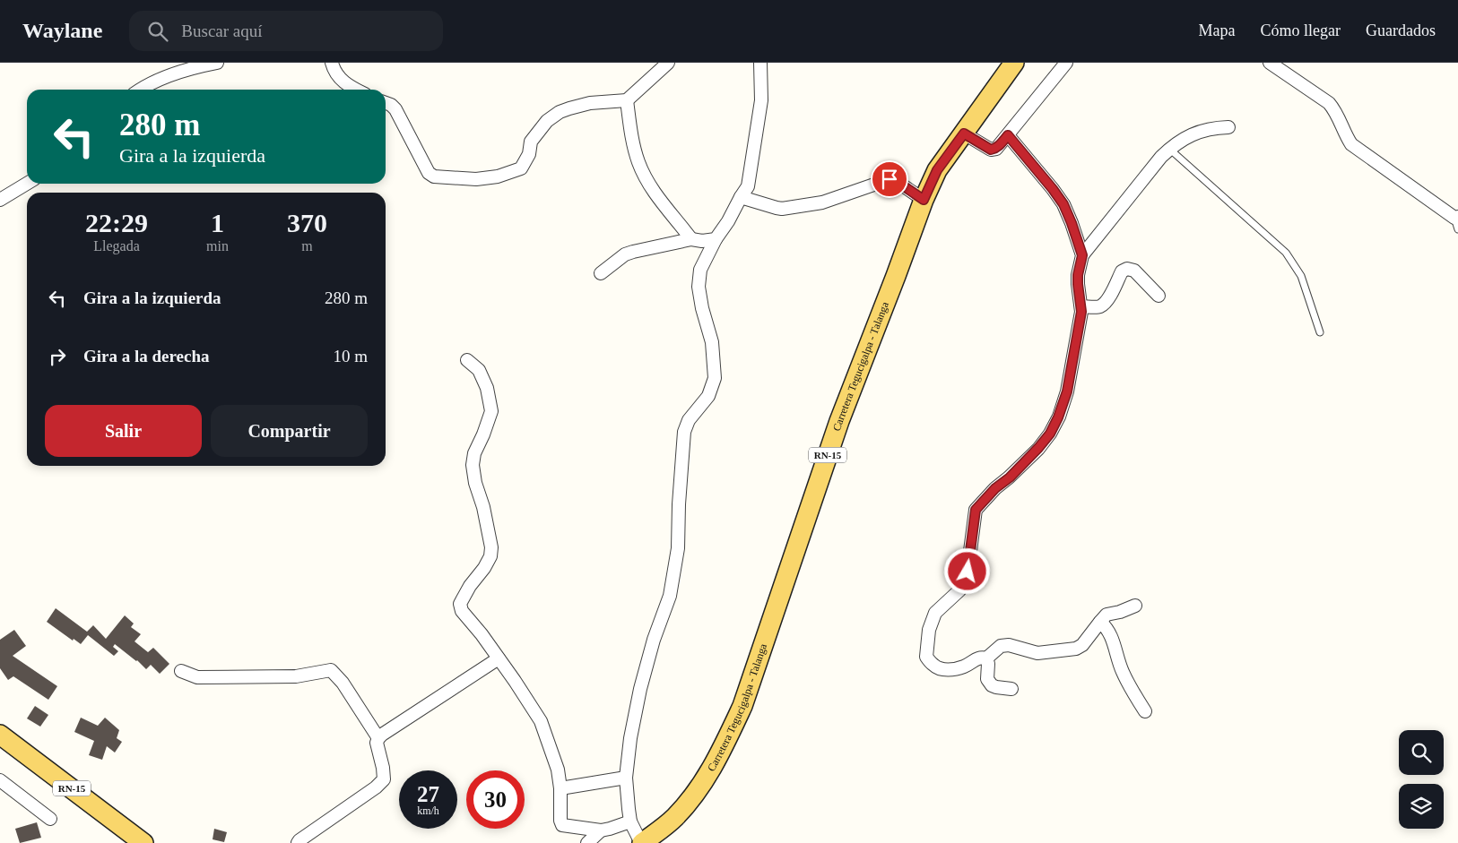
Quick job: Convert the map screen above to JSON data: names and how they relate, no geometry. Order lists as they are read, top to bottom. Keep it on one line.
{"streets":{"main road":["Carretera Tegucigalpa - Talanga","RN-15"]},"page":{"header":"Waylane","search":"Buscar aquí","nav":["Mapa","Cómo llegar","Guardados"],"turn":["280 m","Gira a la izquierda"],"eta":["22:29","Llegada","1","min","370","m"],"list":[{"name":"Gira a la izquierda","value":"280 m"},{"name":"Gira a la derecha","value":"10 m"}],"buttons":["Salir","Compartir"],"speed":"27 km/h","limit":"30"}}
